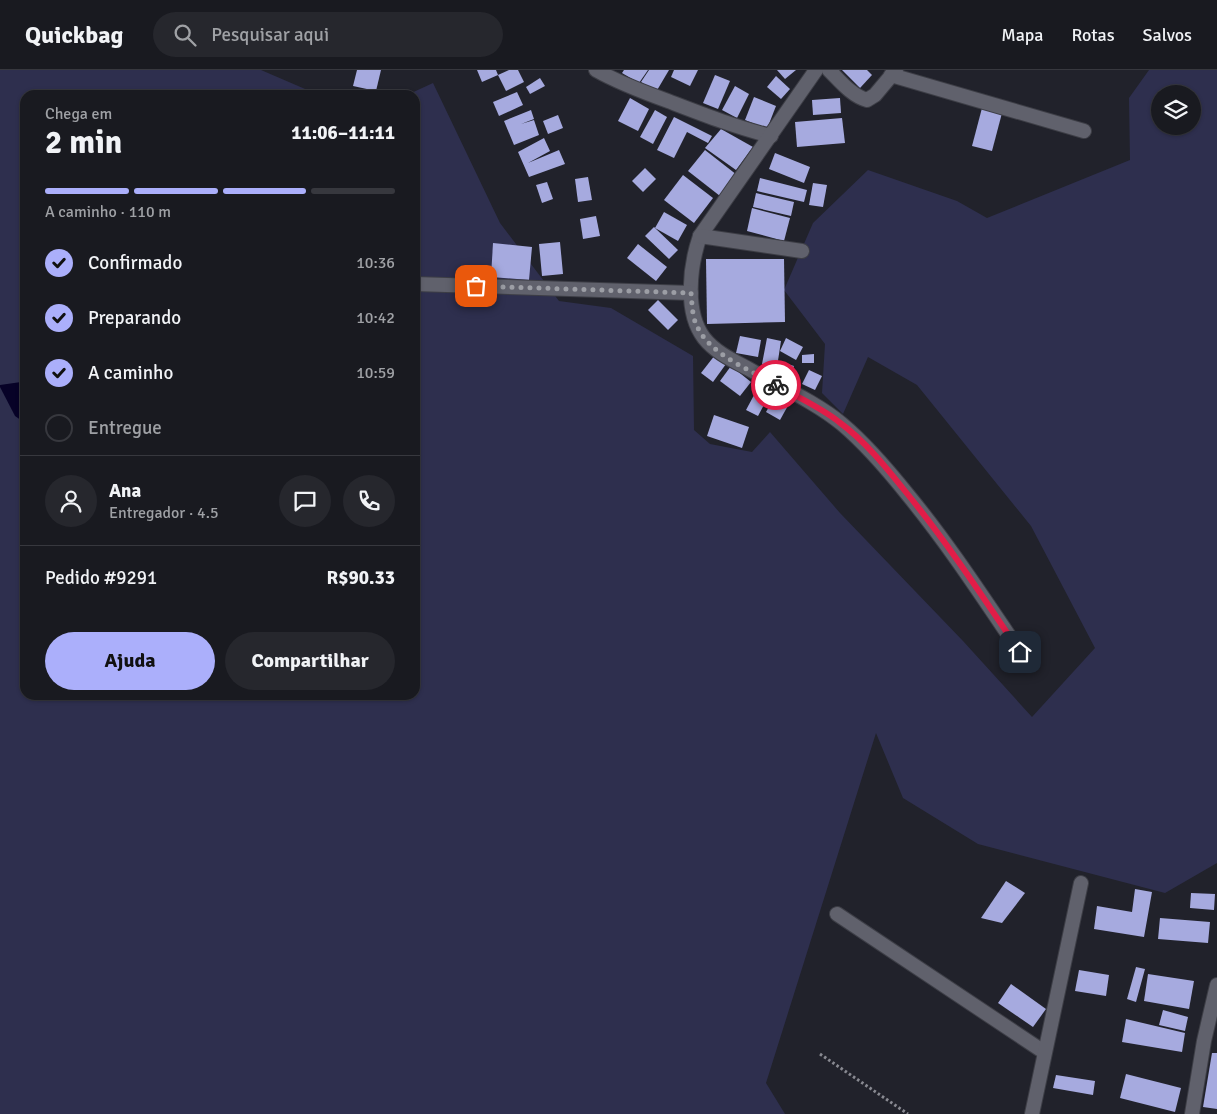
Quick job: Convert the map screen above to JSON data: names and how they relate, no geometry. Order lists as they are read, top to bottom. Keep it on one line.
{"page":{"header":"Quickbag","search":"Pesquisar aqui","nav":["Mapa","Rotas","Salvos"],"heading":["2 min","Chega em","11:06–11:11"],"panel":["Ana","Entregador · 4.5","Pedido #9291","R$90.33"],"bar":"A caminho · 110 m","list":[["Confirmado","10:36"],["Preparando","10:42"],["A caminho","10:59"],"Entregue"],"buttons":["Ajuda","Compartilhar"]}}
